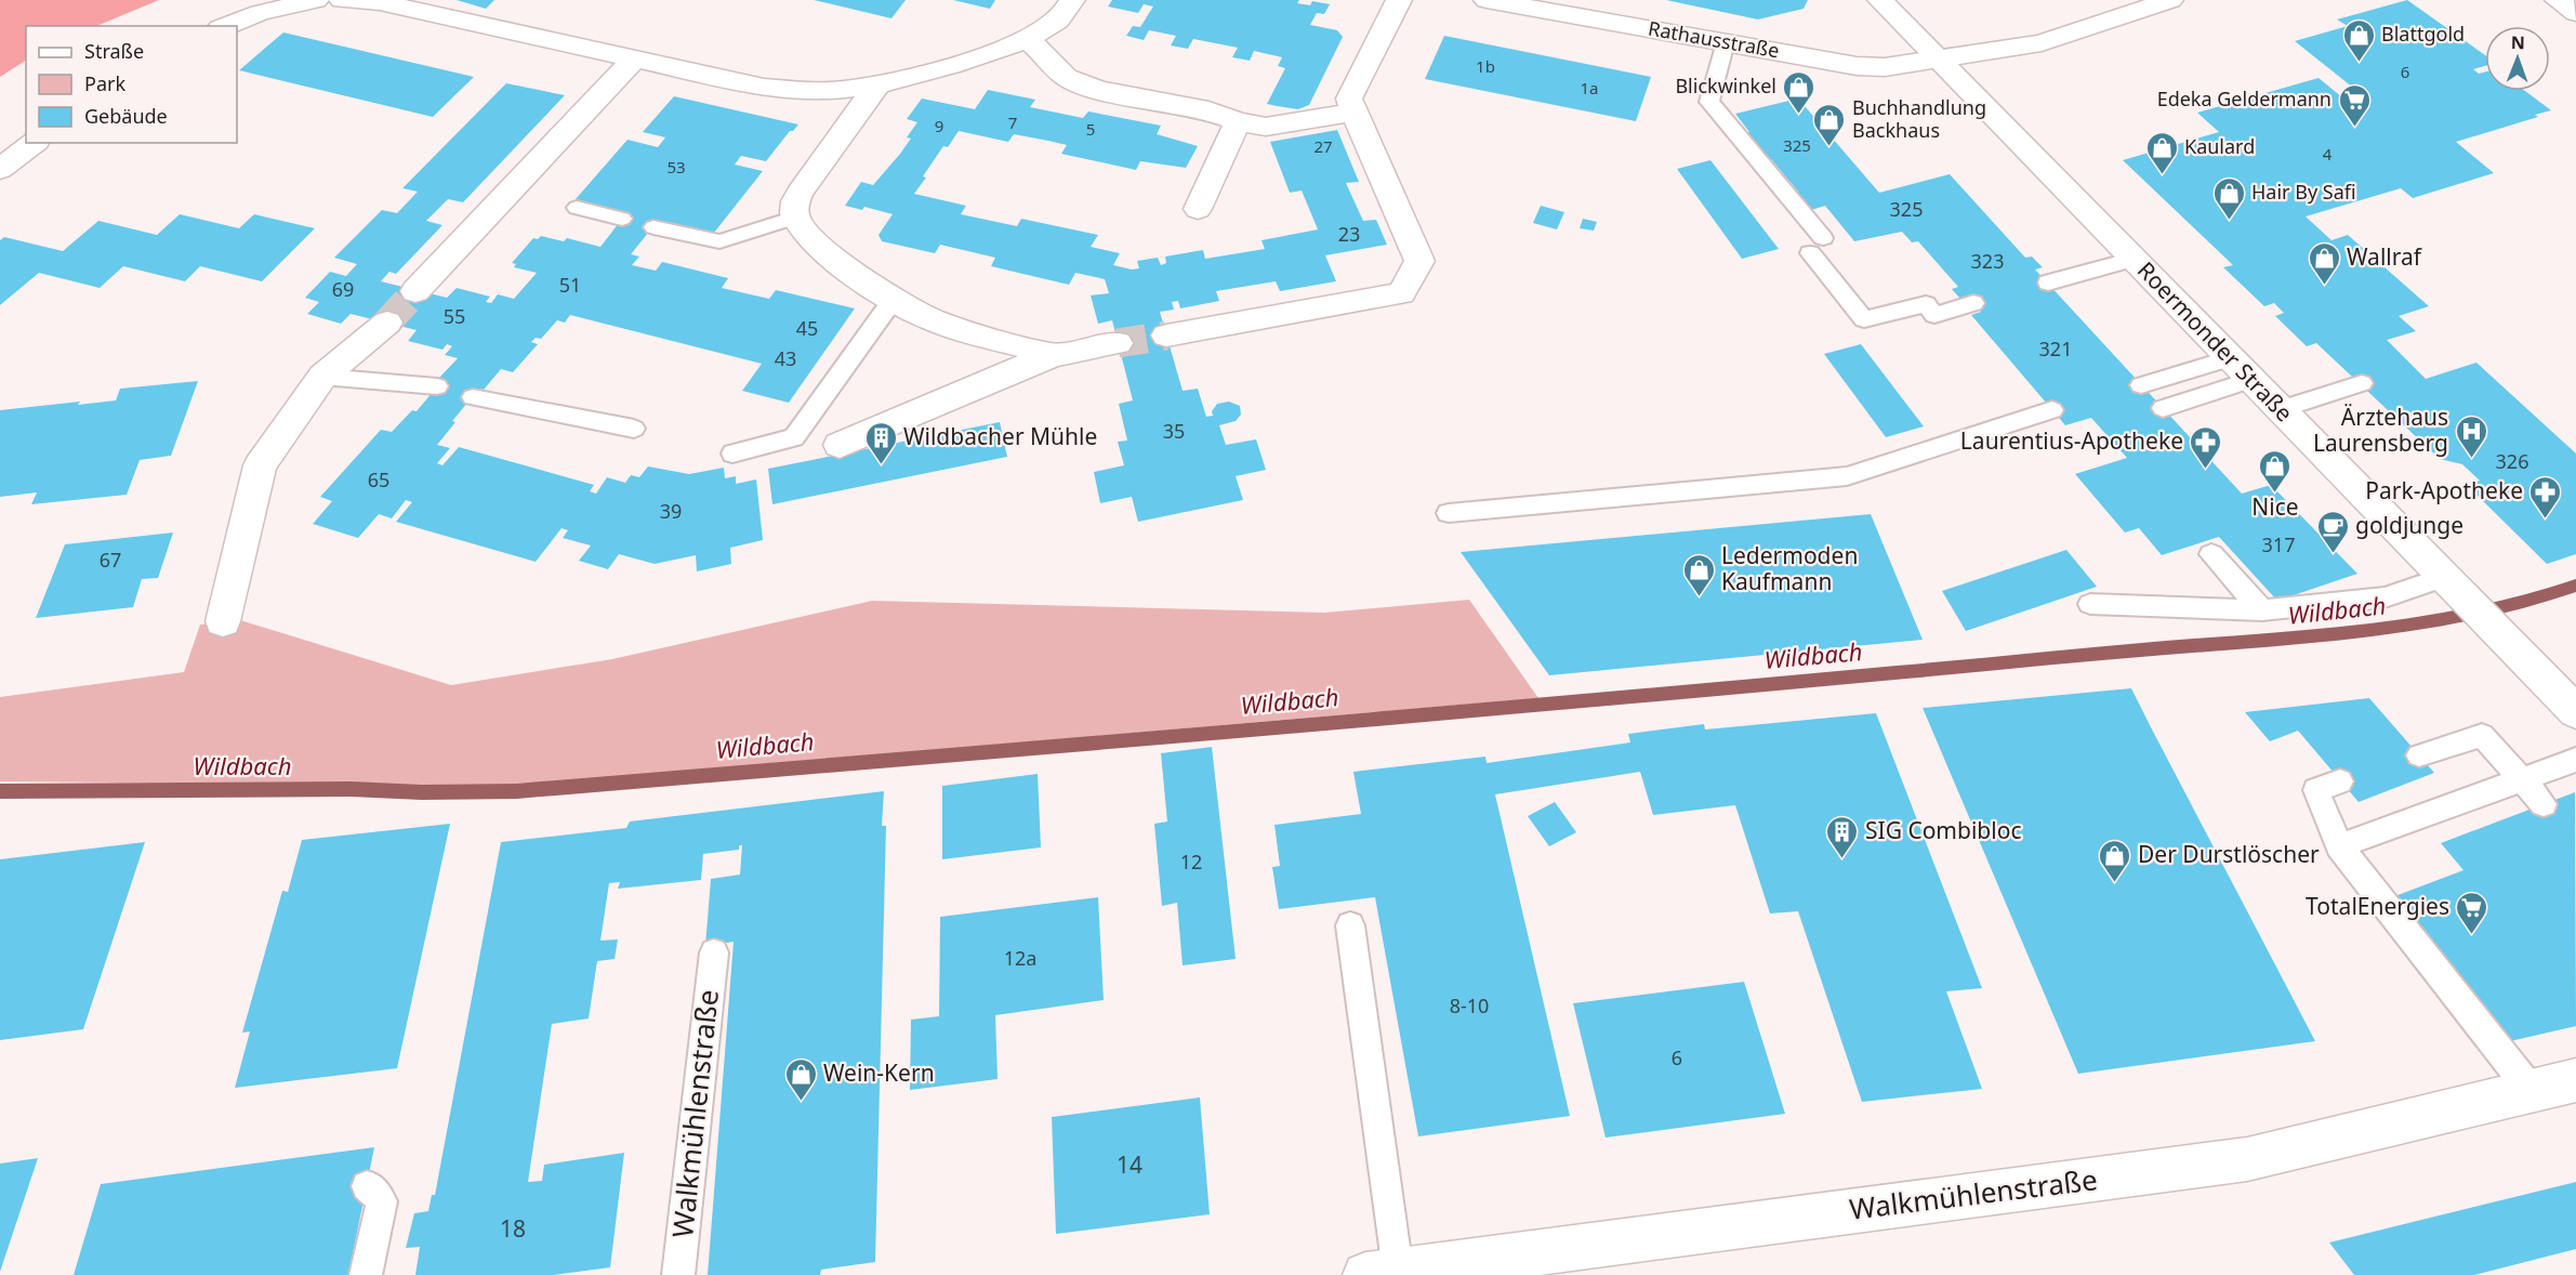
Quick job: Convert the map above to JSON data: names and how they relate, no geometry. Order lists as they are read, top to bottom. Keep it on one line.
{"streets":{"street":["Rathausstraße","Roermonder Straße","Walkmühlenstraße"]},"crossings":[["Rathausstraße","Roermonder Straße"]],"water":["Wildbach"],"places":{"shop":["Blattgold","Blickwinkel","Buchhandlung Backhaus","Kaulard","Hair By Safi","Wallraf","Nice","Ledermoden Kaufmann","Der Durstlöscher","Wein-Kern"],"supermarket":["Edeka Geldermann","TotalEnergies"],"hospital":["Ärztehaus Laurensberg"],"building":["Wildbacher Mühle","SIG Combibloc"],"pharmacy":["Laurentius-Apotheke","Park-Apotheke"],"cafe":["goldjunge"]},"house_numbers":["1b","6","1a","7","9","5","325","27","4","53","325","23","323","51","69","55","45","321","43","35","326","65","39","317","67","12","12a","8-10","6","14","18"],"legend":["Straße","Park","Gebäude"],"north":"top"}
